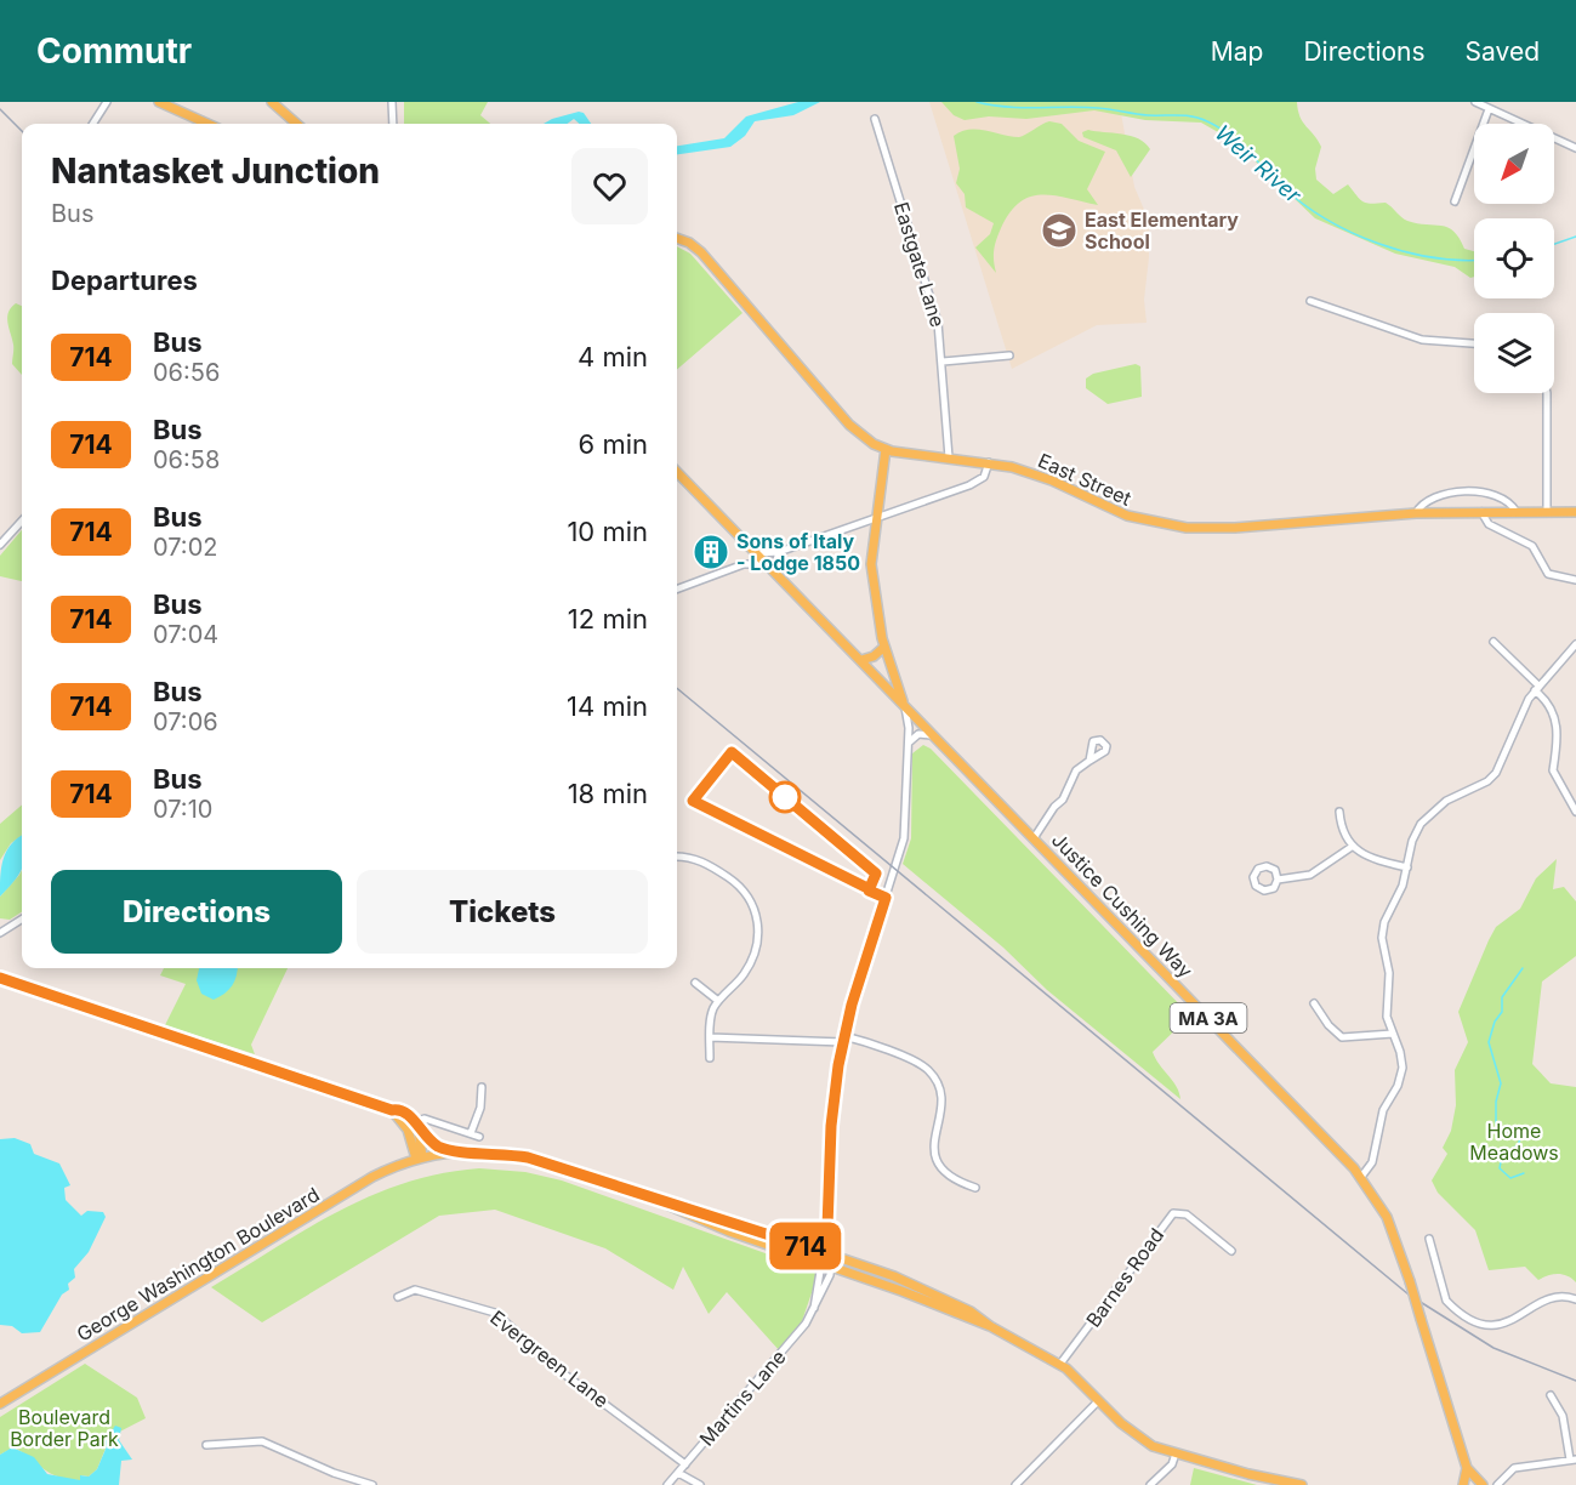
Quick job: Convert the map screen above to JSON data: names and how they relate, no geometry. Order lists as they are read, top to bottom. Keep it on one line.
{"streets":{"main road":["East Street","Justice Cushing Way","MA 3A","George Washington Boulevard"],"street":["Eastgate Lane","Barnes Road","Evergreen Lane","Martins Lane"]},"crossings":[["Eastgate Lane","East Street"],["Justice Cushing Way","Martins Lane"],["Evergreen Lane","Martins Lane"]],"water":["Weir River"],"parks":["Home Meadows","Boulevard Border Park"],"places":{"school or university":["East Elementary School"],"building":["Sons of Italy - Lodge 1850"]},"lines":["bus line 714"],"north":"bottom left","page":{"header":"Commutr","nav":["Map","Directions","Saved"],"on_map":"714","heading":[["Nantasket Junction","Bus"],"Departures"],"list":[{"mark":"714","name":"Bus","note":"06:56","value":"4 min"},{"mark":"714","name":"Bus","note":"06:58","value":"6 min"},{"mark":"714","name":"Bus","note":"07:02","value":"10 min"},{"mark":"714","name":"Bus","note":"07:04","value":"12 min"},{"mark":"714","name":"Bus","note":"07:06","value":"14 min"},{"mark":"714","name":"Bus","note":"07:10","value":"18 min"}],"buttons":["Directions","Tickets"]}}
